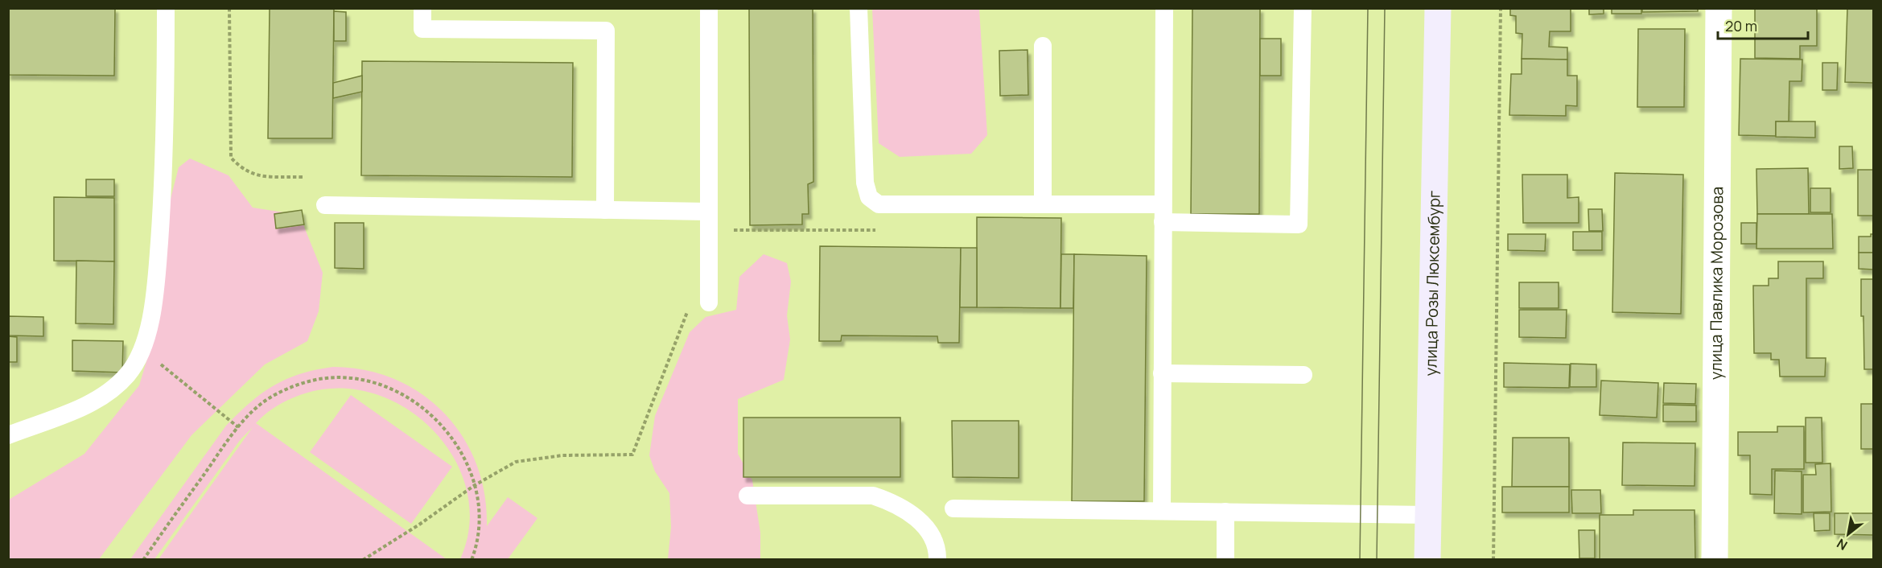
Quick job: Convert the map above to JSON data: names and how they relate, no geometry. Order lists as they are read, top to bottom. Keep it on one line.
{"streets":{"main road":["улица Розы Люксембург"],"street":["улица Павлика Морозова"]},"scale_bar":"20 m","north":"bottom left"}
